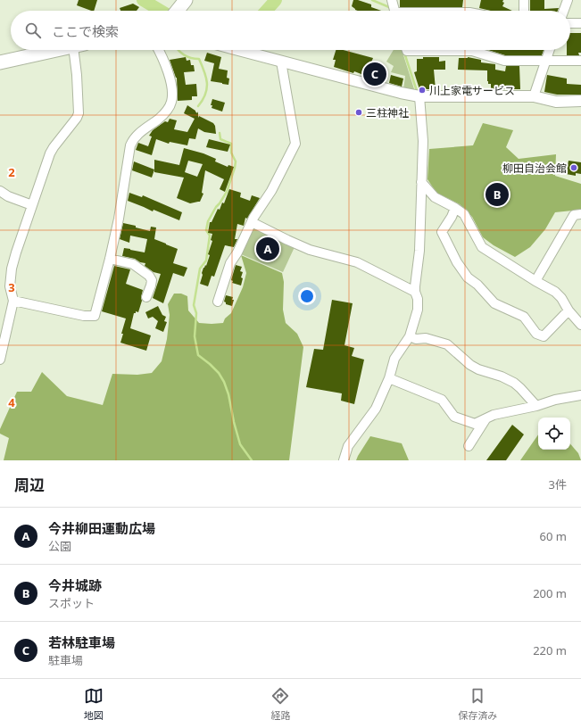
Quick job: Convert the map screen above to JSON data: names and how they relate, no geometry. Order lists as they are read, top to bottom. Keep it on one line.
{"places":["川上家電サービス","三柱神社","柳田自治会館"],"page":{"search":"ここで検索","pins":["C","B","A"],"heading":["周辺","3件"],"list":[{"mark":"A","name":"今井柳田運動広場","note":"公園","value":"60 m"},{"mark":"B","name":"今井城跡","note":"スポット","value":"200 m"},{"mark":"C","name":"若林駐車場","note":"駐車場","value":"220 m"}],"nav":["地図","経路","保存済み"]},"grid":{"rows":["2","3","4"]}}
